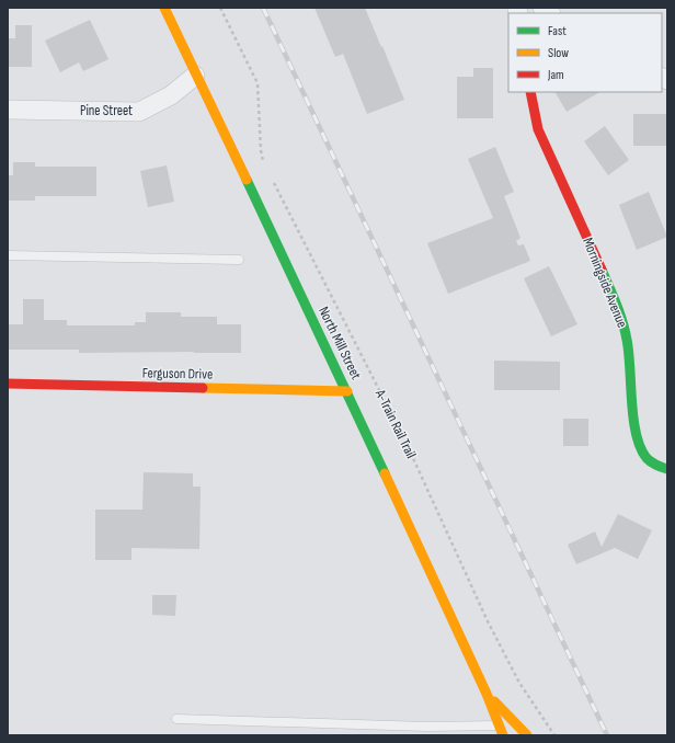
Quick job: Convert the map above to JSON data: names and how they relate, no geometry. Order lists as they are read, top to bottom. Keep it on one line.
{"streets":{"main road":["Morningside Avenue","North Mill Street","Ferguson Drive"],"street":["Pine Street"],"path":["A-Train Rail Trail"]},"crossings":[["Pine Street","North Mill Street"],["North Mill Street","Ferguson Drive"]],"legend":["Fast","Slow","Jam"]}
